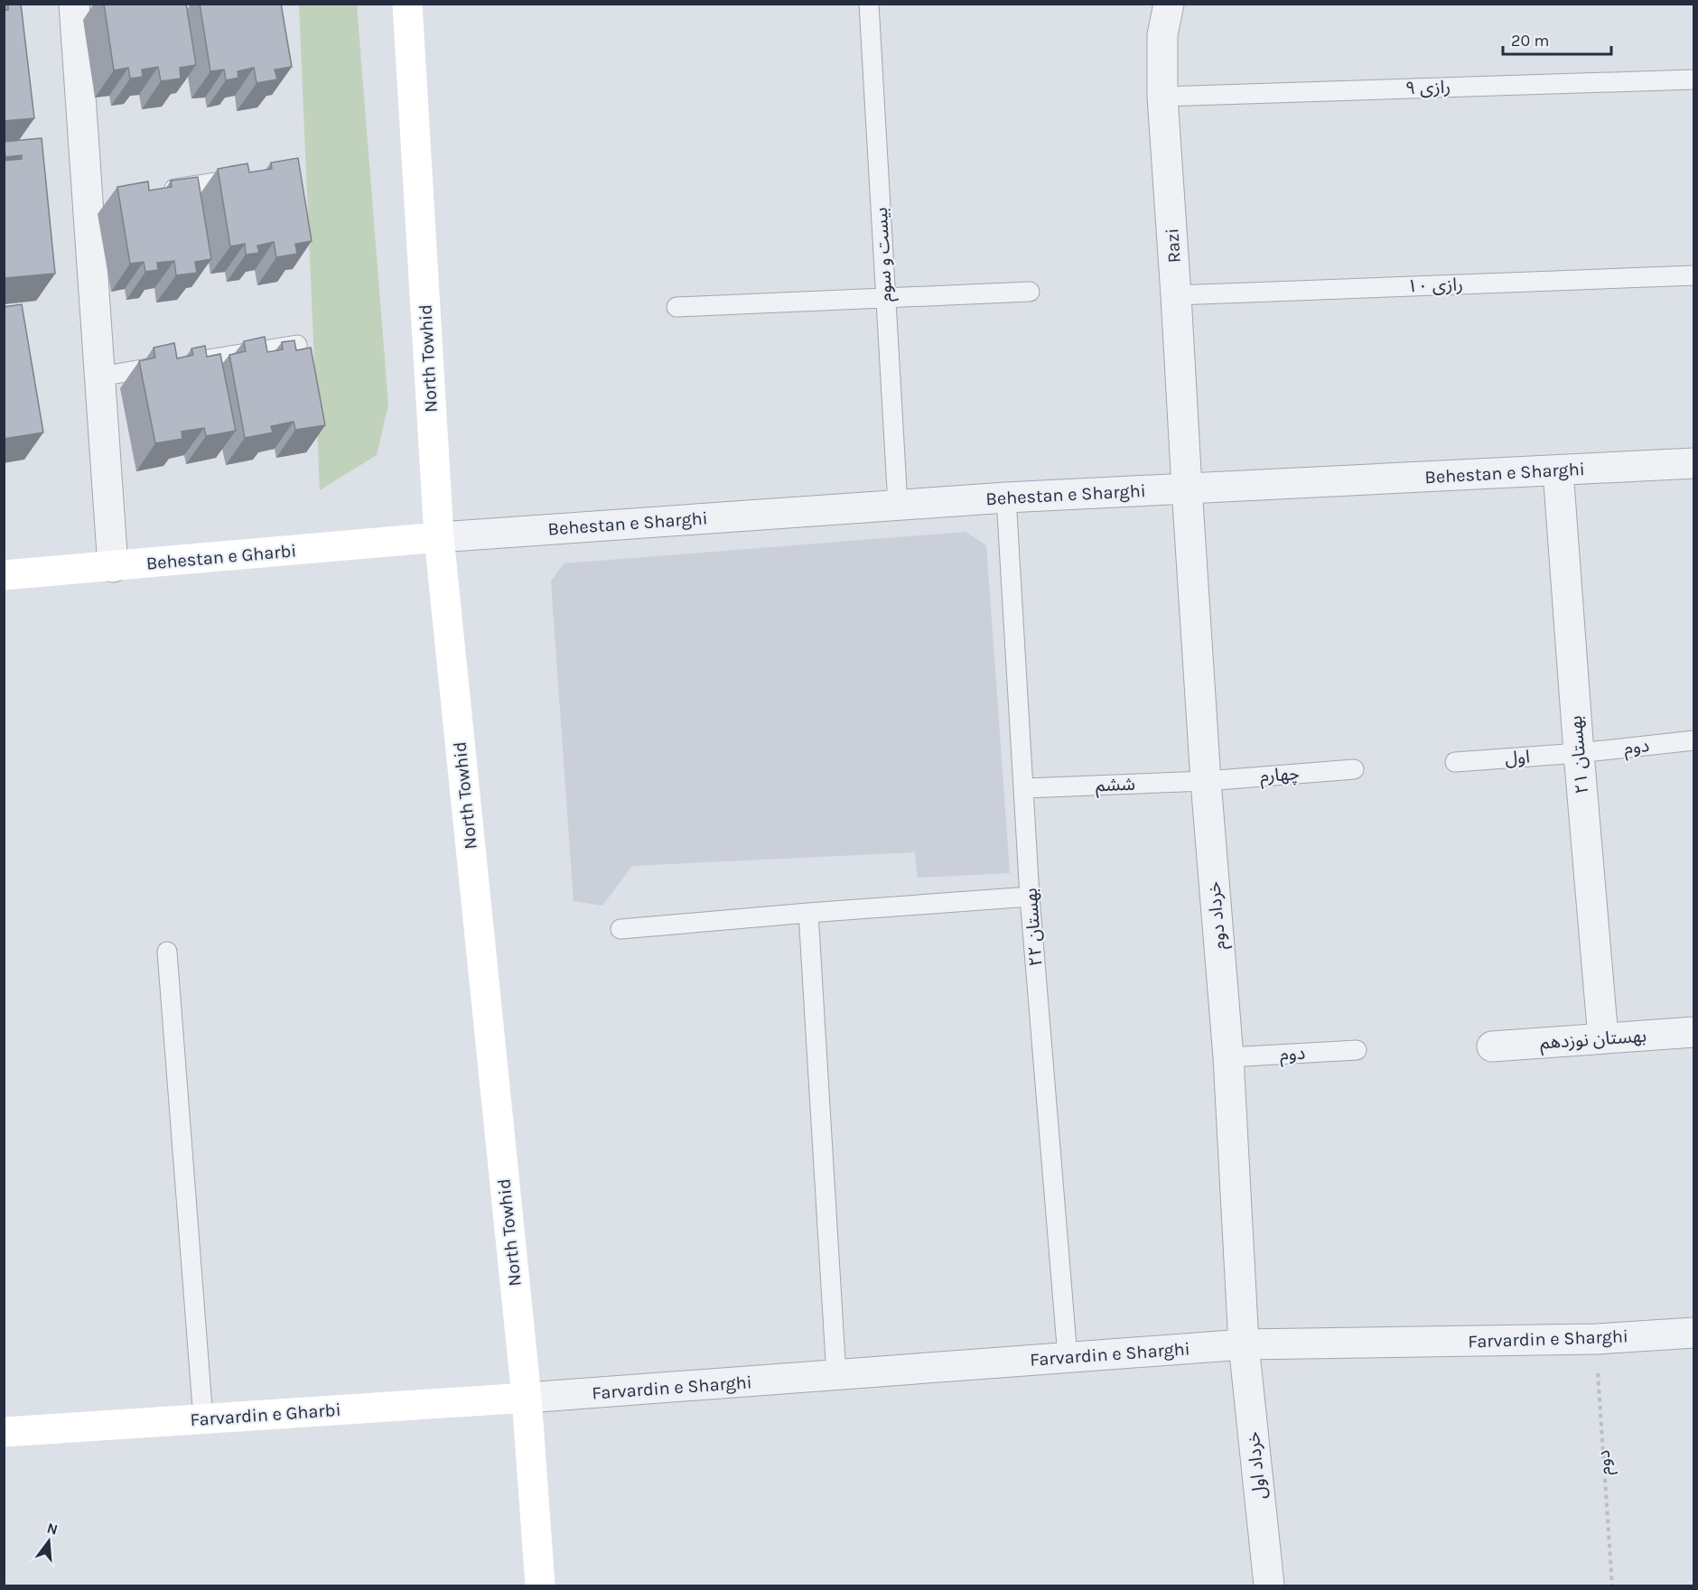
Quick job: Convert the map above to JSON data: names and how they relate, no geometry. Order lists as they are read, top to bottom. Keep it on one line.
{"streets":{"street":["Razi","North Towhid","Behestan e Sharghi","Behestan e Gharbi","بهستان ۲۱","خرداد دوم","بهستان نوزدهم","Farvardin e Sharghi","Farvardin e Gharbi","خرداد اول"],"lane":["رازی ۹","بیست و سوم","رازی ۱۰","دوم","اول","چهارم","ششم","بهستان ۲۲"]},"crossings":[["رازی ۹","Razi"],["Razi","رازی ۱۰"],["Razi","Behestan e Sharghi"],["Razi","خرداد دوم"],["بیست و سوم","Behestan e Sharghi"],["North Towhid","Behestan e Sharghi"],["North Towhid","Behestan e Gharbi"],["North Towhid","Farvardin e Sharghi"],["North Towhid","Farvardin e Gharbi"],["Behestan e Sharghi","Behestan e Gharbi"],["Behestan e Sharghi","بهستان ۲۱"],["Behestan e Sharghi","خرداد دوم"],["Behestan e Sharghi","بهستان ۲۲"],["دوم","بهستان ۲۱"],["دوم","اول"],["دوم","خرداد دوم"],["دوم","Farvardin e Sharghi"],["بهستان ۲۱","اول"],["بهستان ۲۱","بهستان نوزدهم"],["چهارم","ششم"],["چهارم","خرداد دوم"],["ششم","خرداد دوم"],["ششم","بهستان ۲۲"],["خرداد دوم","Farvardin e Sharghi"],["خرداد دوم","خرداد اول"],["بهستان ۲۲","Farvardin e Sharghi"],["Farvardin e Sharghi","Farvardin e Gharbi"],["Farvardin e Sharghi","خرداد اول"]],"scale_bar":"20 m","north":"top"}
